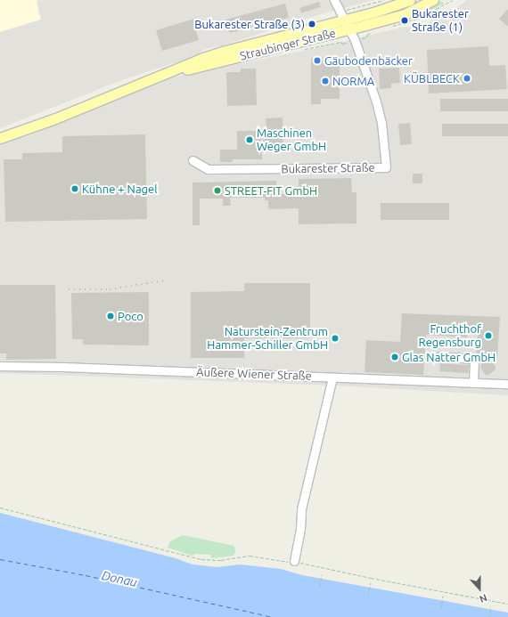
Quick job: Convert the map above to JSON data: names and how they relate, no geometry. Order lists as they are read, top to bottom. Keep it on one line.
{"streets":{"main road":["Straubinger Straße"],"street":["Bukarester Straße","Äußere Wiener Straße"]},"crossings":[["Straubinger Straße","Bukarester Straße"]],"water":["Donau"],"places":["Bukarester Straße (1)","Bukarester Straße (3)","Gäubodenbäcker","KÜBLBECK","NORMA","Maschinen Weger GmbH","Kühne + Nagel","STREET-FIT GmbH","Poco","Fruchthof Regensburg","Naturstein-Zentrum Hammer-Schiller GmbH","Glas Natter GmbH"],"north":"bottom"}
